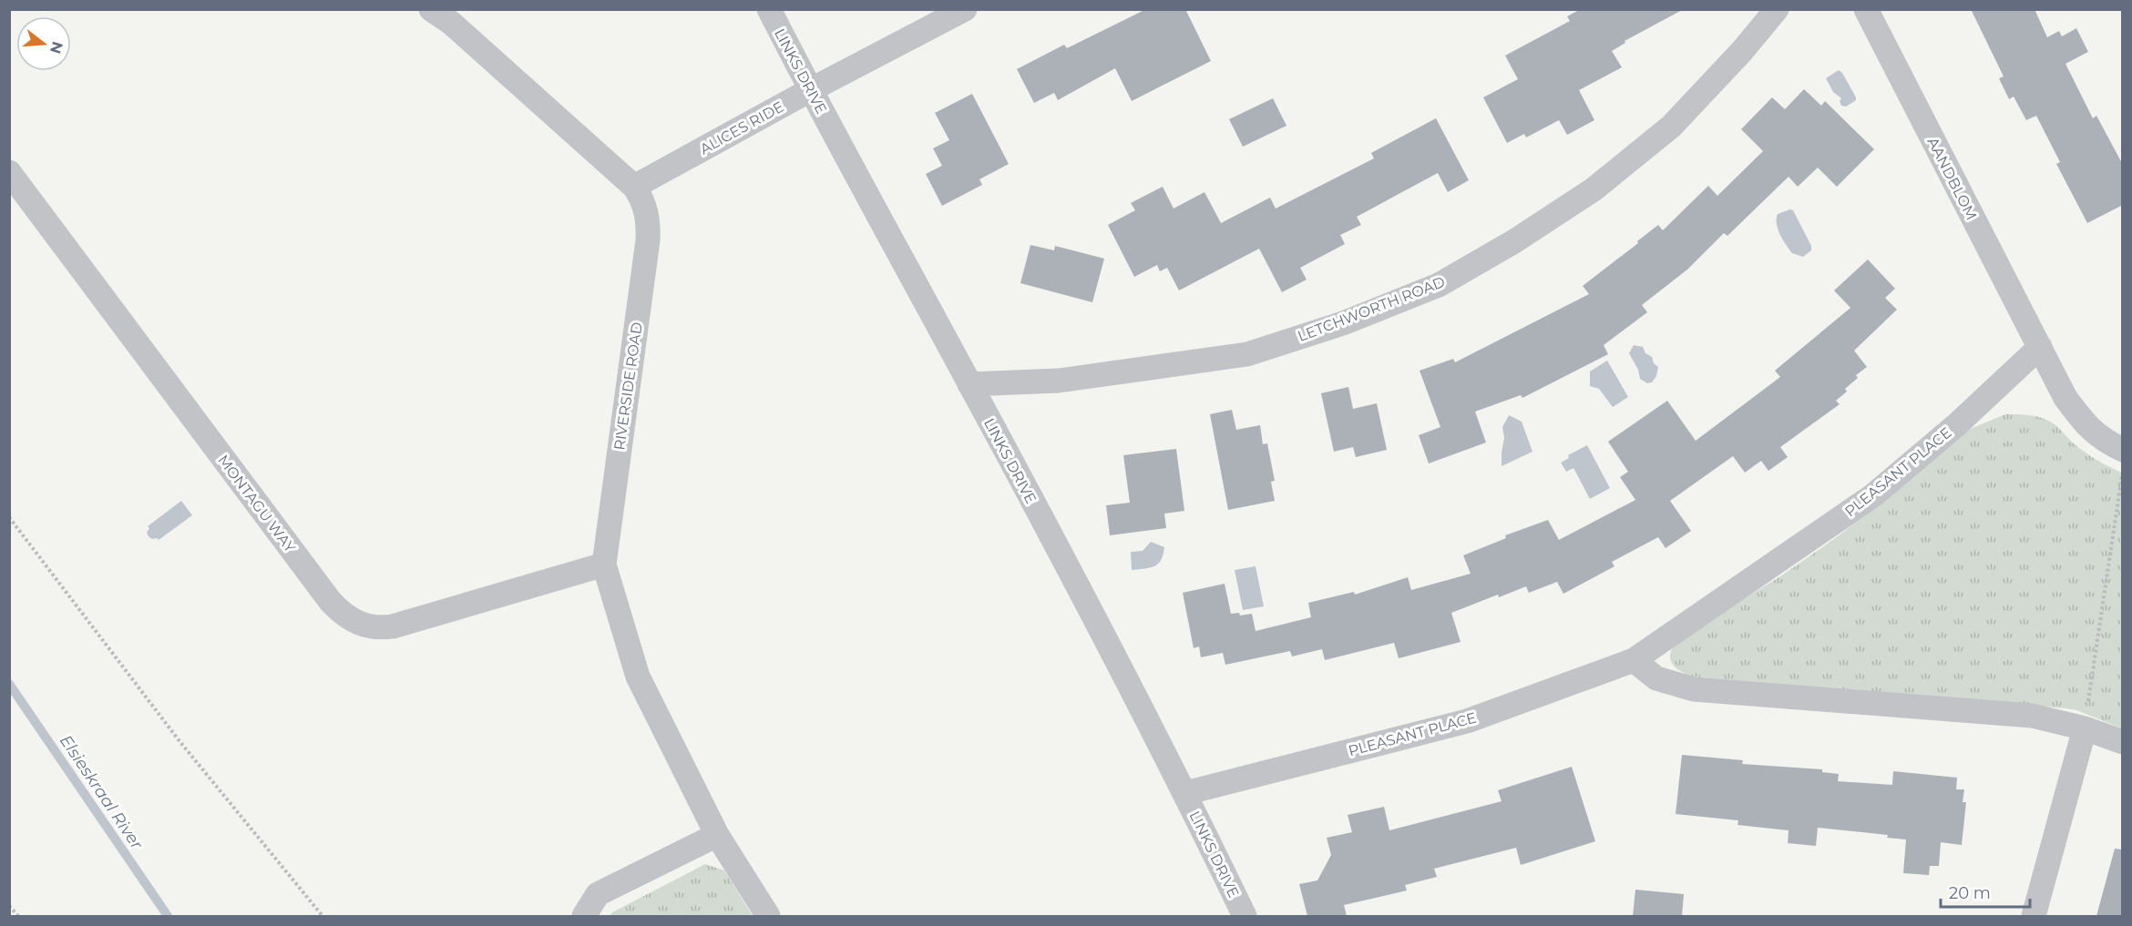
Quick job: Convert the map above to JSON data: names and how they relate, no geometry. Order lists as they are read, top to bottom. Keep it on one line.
{"streets":{"street":["LINKS DRIVE","ALICES RIDE","AANDBLOM","LETCHWORTH ROAD","RIVERSIDE ROAD","PLEASANT PLACE","MONTAGU WAY"]},"crossings":[["LINKS DRIVE","ALICES RIDE"],["LINKS DRIVE","LETCHWORTH ROAD"],["LINKS DRIVE","PLEASANT PLACE"],["ALICES RIDE","RIVERSIDE ROAD"],["AANDBLOM","PLEASANT PLACE"],["RIVERSIDE ROAD","MONTAGU WAY"]],"water":["Elsieskraal River"],"scale_bar":"20 m","north":"right"}
